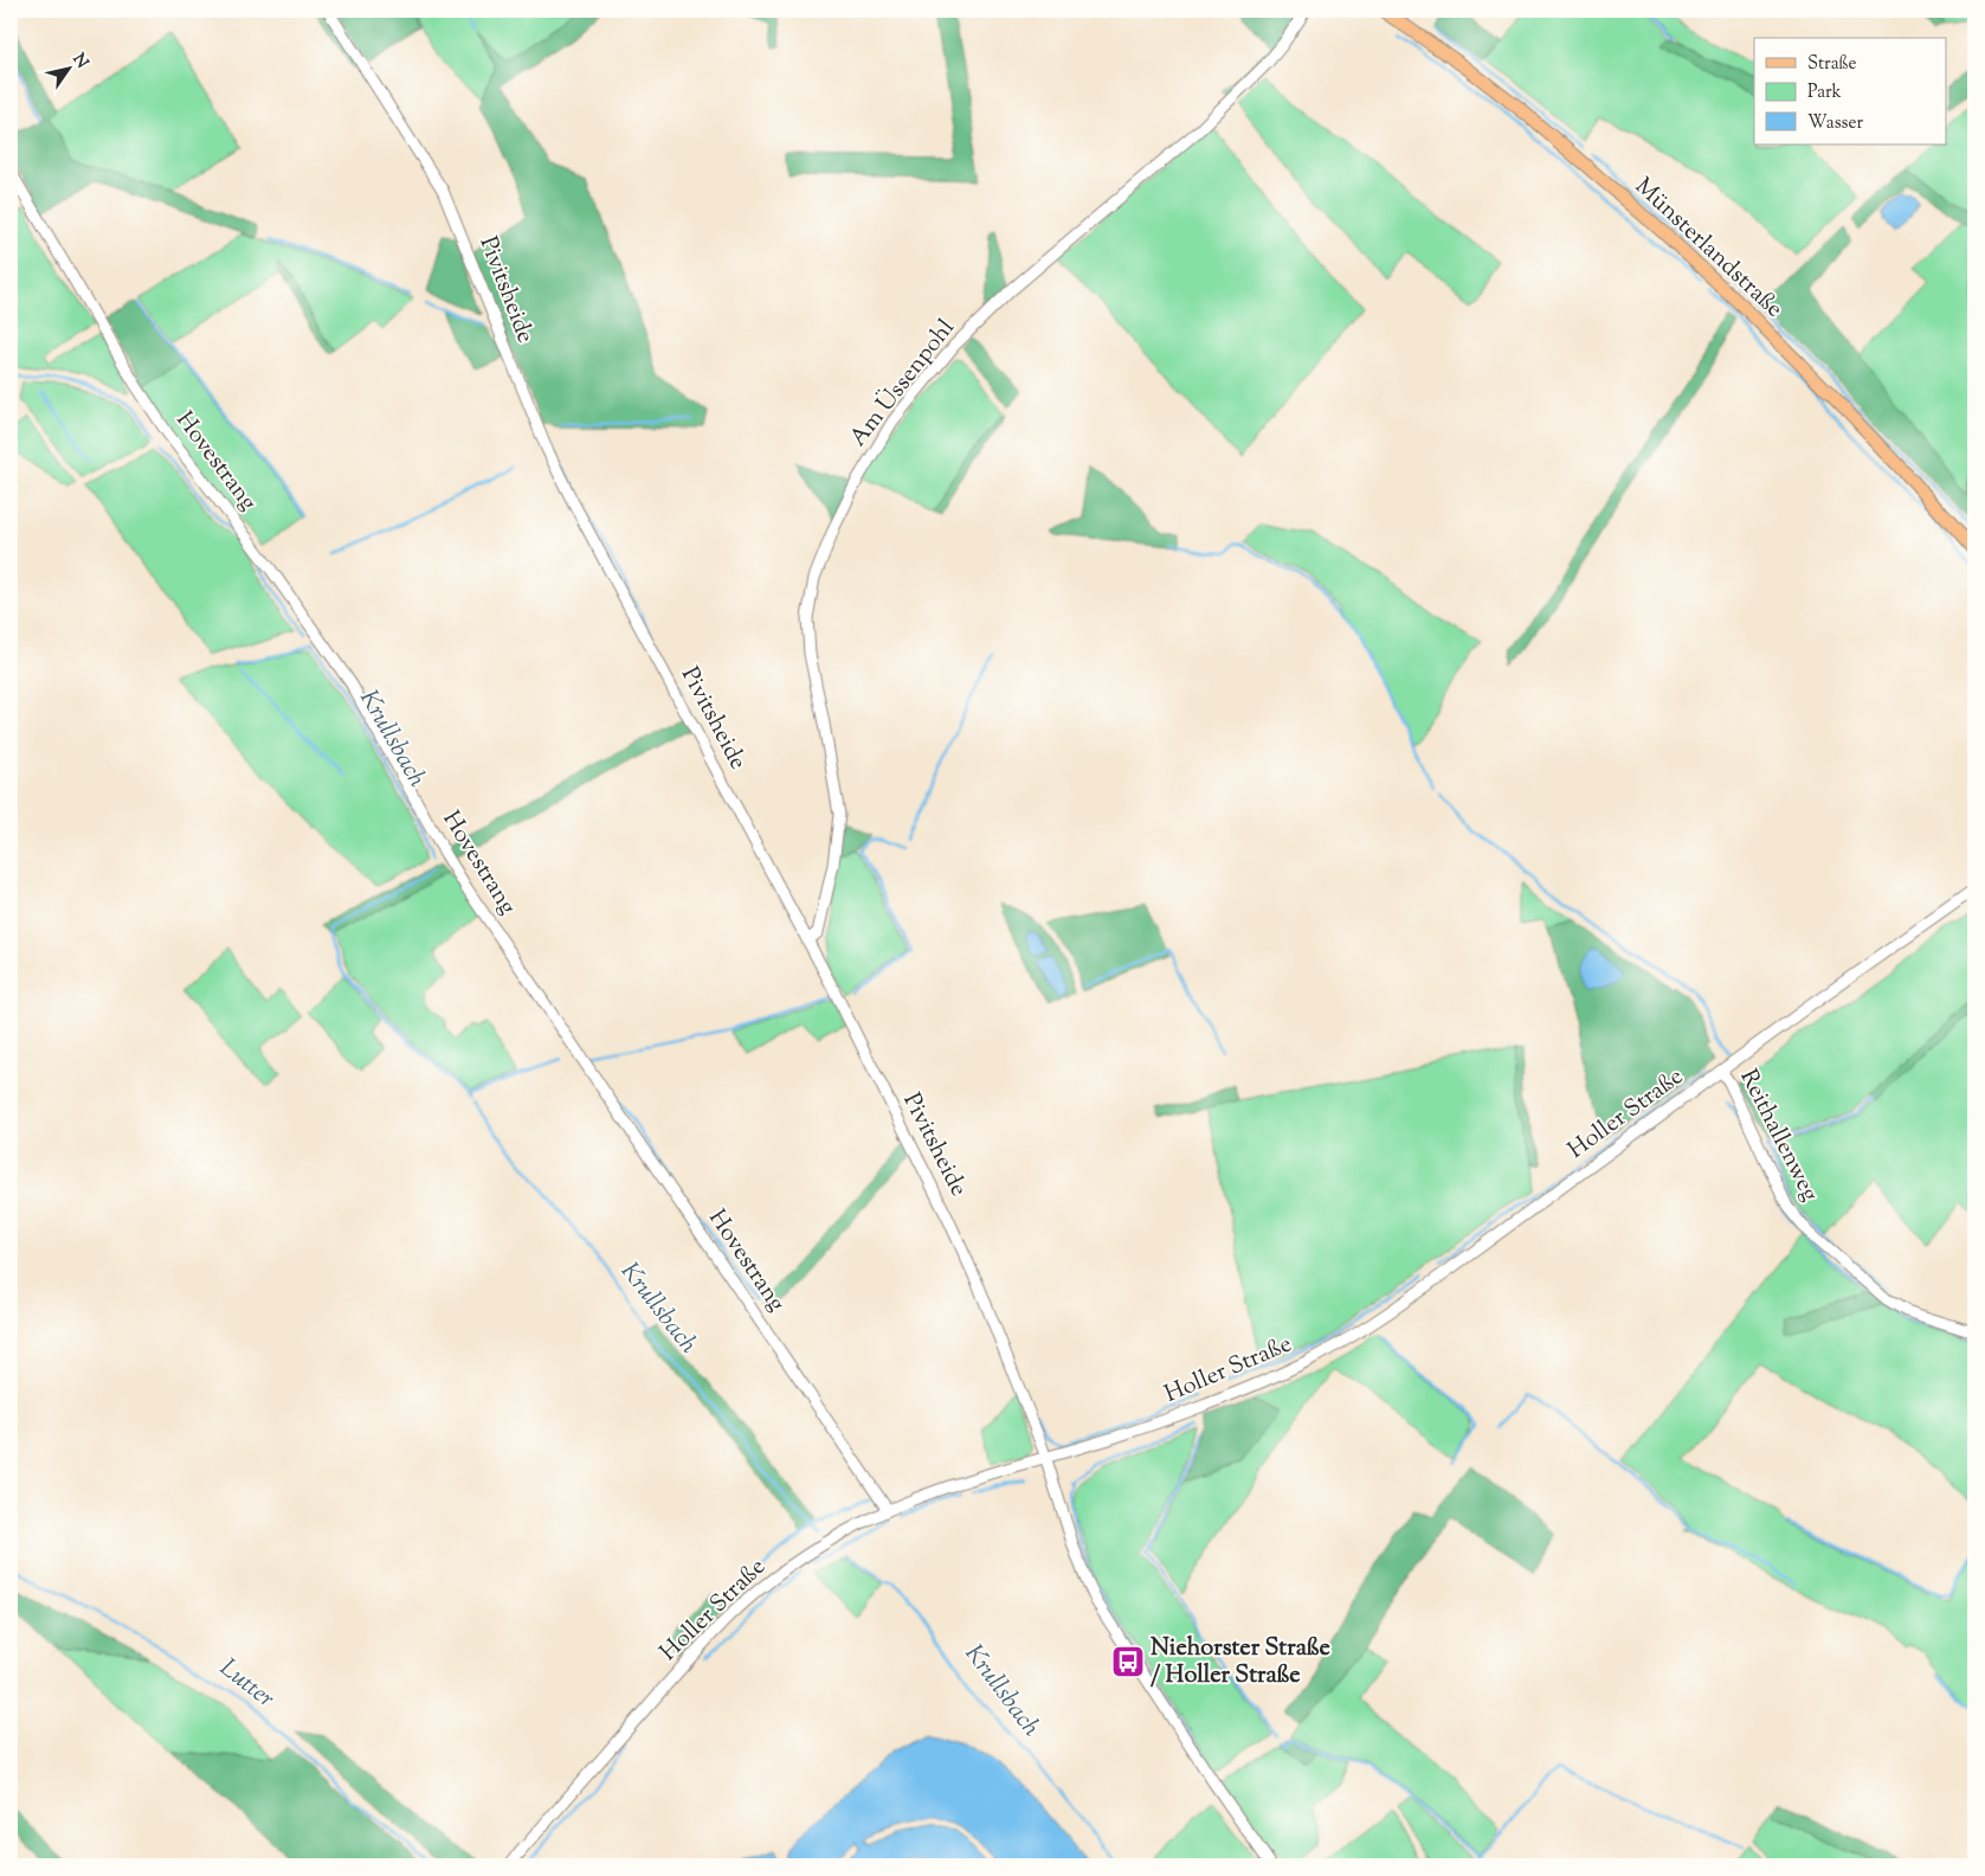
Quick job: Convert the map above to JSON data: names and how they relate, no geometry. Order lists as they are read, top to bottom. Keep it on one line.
{"streets":{"main road":["Münsterlandstraße"],"street":["Pivitsheide","Am Üssenpohl","Hovestrang","Holler Straße","Reithallenweg"]},"crossings":[["Pivitsheide","Am Üssenpohl"],["Pivitsheide","Holler Straße"],["Hovestrang","Holler Straße"],["Holler Straße","Reithallenweg"]],"water":["Krullsbach","Lutter"],"places":{"bus stop":["Niehorster Straße / Holler Straße"]},"legend":["Straße","Park","Wasser"],"north":"top right"}
